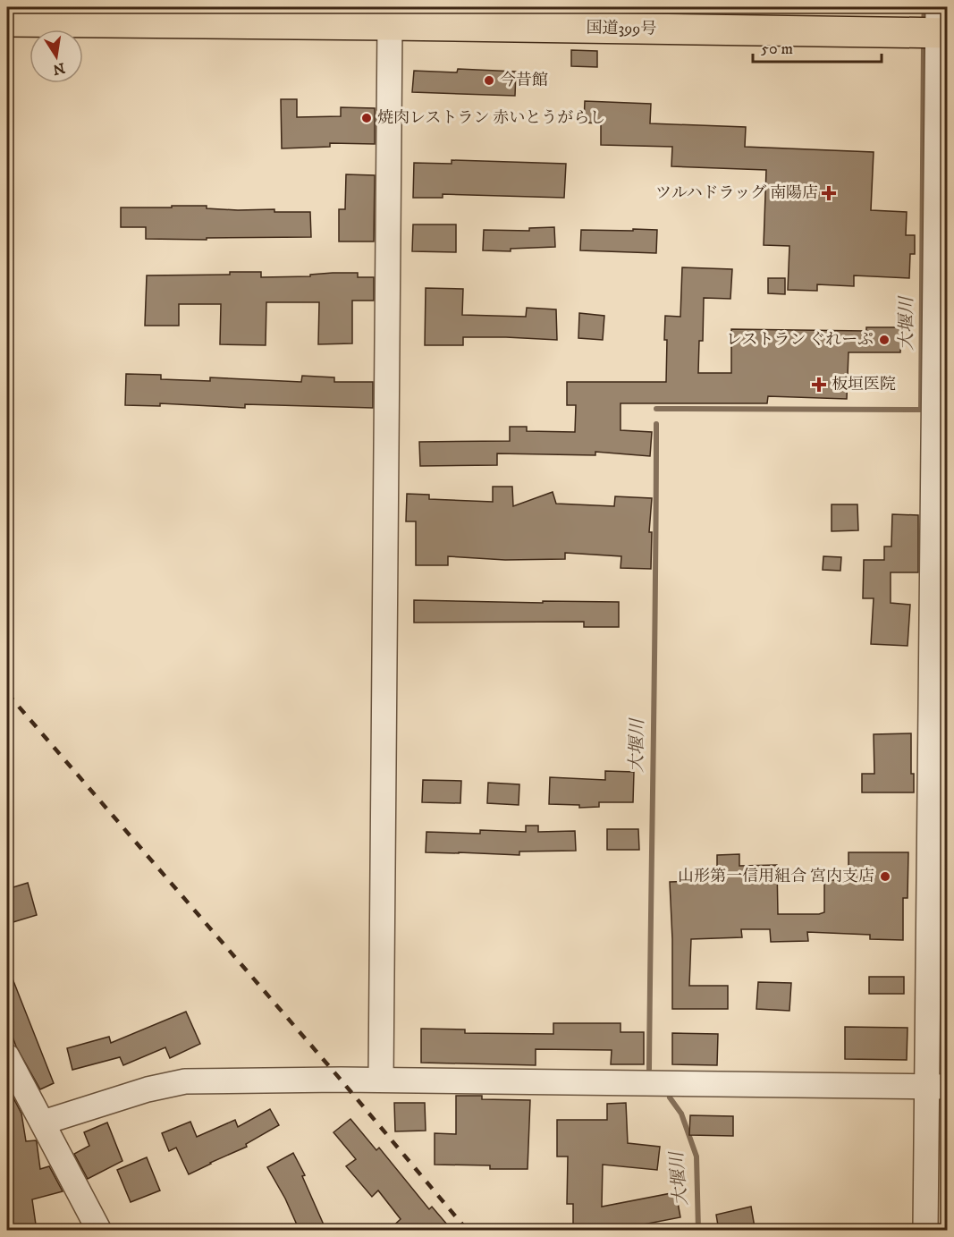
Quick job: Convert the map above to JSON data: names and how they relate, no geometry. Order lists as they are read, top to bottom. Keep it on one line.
{"streets":{"highway":["国道399号"]},"water":["大堰川"],"places":{"other":["今昔館","焼肉レストラン 赤いとうがらし","レストラン ぐれーぷ","山形第一信用組合 宮内支店"],"health":["ツルハドラッグ 南陽店","板垣医院"]},"scale_bar":"50 m","north":"bottom"}
